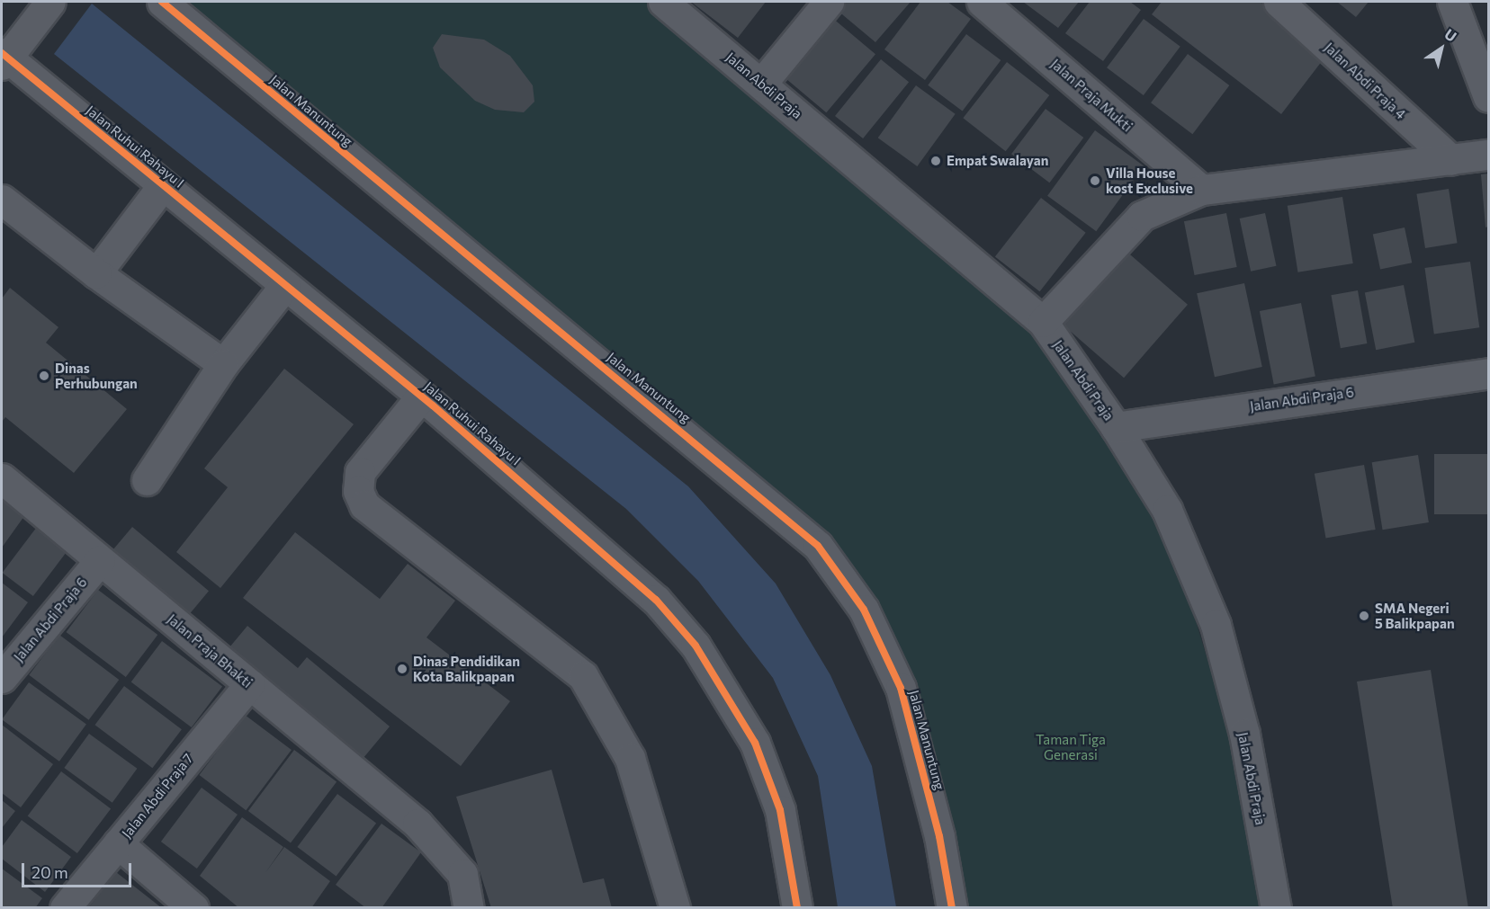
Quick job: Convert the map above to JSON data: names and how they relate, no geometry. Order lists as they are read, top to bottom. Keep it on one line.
{"streets":{"street":["Jalan Abdi Praja 4","Jalan Abdi Praja","Jalan Praja Mukti","Jalan Manuntung","Jalan Ruhui Rahayu I","Jalan Abdi Praja 6","Jalan Praja Bhakti","Jalan Abdi Praja 7"]},"crossings":[["Jalan Abdi Praja","Jalan Abdi Praja 6"],["Jalan Abdi Praja 6","Jalan Praja Bhakti"],["Jalan Praja Bhakti","Jalan Abdi Praja 7"]],"parks":["Taman Tiga Generasi"],"places":["Empat Swalayan","Villa House kost Exclusive","Dinas Perhubungan","SMA Negeri 5 Balikpapan","Dinas Pendidikan Kota Balikpapan"],"scale_bar":"20 m","north":"top right"}
